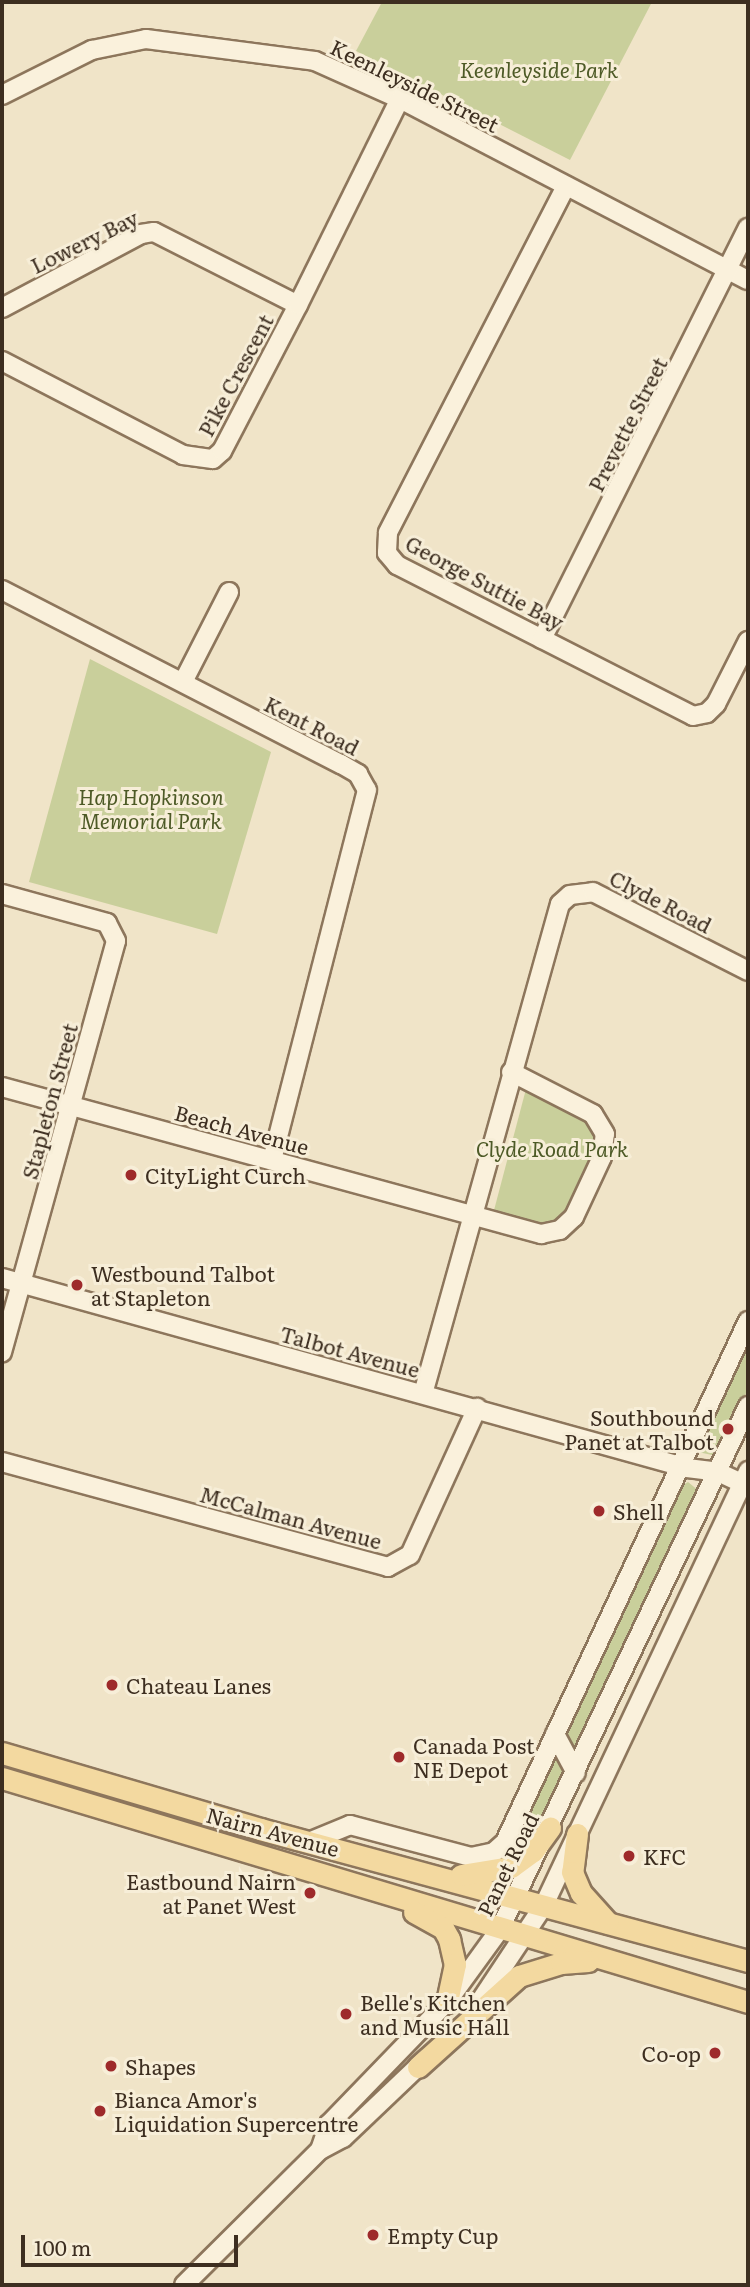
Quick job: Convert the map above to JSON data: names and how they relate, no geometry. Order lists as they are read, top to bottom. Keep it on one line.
{"streets":{"main road":["Nairn Avenue"],"street":["Keenleyside Street","Lowery Bay","Pike Crescent","Prevette Street","George Suttie Bay","Kent Road","Clyde Road","Stapleton Street","Beach Avenue","Talbot Avenue","McCalman Avenue","Panet Road"]},"crossings":[["Keenleyside Street","Pike Crescent"],["Keenleyside Street","Prevette Street"],["Keenleyside Street","George Suttie Bay"],["Lowery Bay","Pike Crescent"],["Prevette Street","George Suttie Bay"],["Kent Road","Beach Avenue"],["Clyde Road","Beach Avenue"],["Clyde Road","Talbot Avenue"],["Stapleton Street","Beach Avenue"],["Stapleton Street","Talbot Avenue"],["Talbot Avenue","McCalman Avenue"],["Talbot Avenue","Panet Road"],["Nairn Avenue","Panet Road"]],"parks":["Keenleyside Park","Hap Hopkinson Memorial Park","Clyde Road Park"],"places":["CityLight Curch","Westbound Talbot at Stapleton","Southbound Panet at Talbot","Shell","Chateau Lanes","Canada Post NE Depot","KFC","Eastbound Nairn at Panet West","Belle's Kitchen and Music Hall","Co-op","Shapes","Bianca Amor's Liquidation Supercentre","Empty Cup"],"scale_bar":"100 m"}
